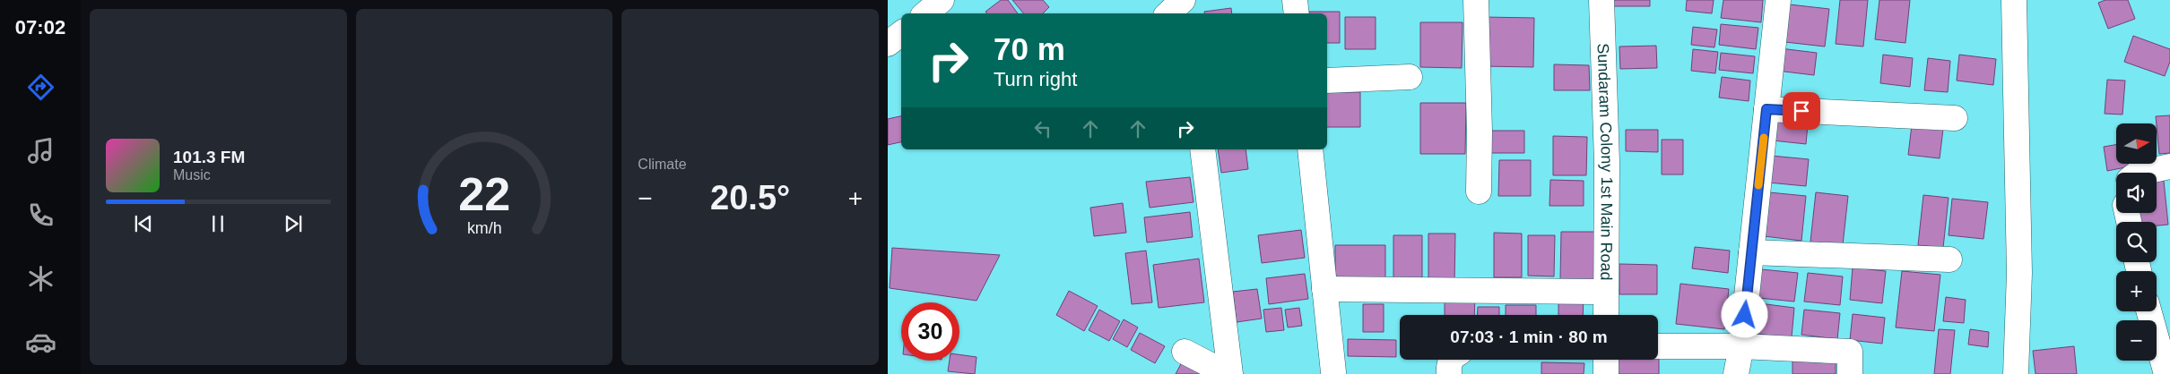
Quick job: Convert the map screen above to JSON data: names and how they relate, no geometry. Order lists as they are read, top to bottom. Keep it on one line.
{"streets":{"street":["Sundaram Colony 1st Main Road"]},"north":"right","page":{"tabs":"07:02","tile":"Climate","turn":["70 m","Turn right"],"map_buttons":["+","−"],"song":["101.3 FM","Music"],"heat":["−","20.5°","+"],"limit":"30","trip":"07:03 · 1 min · 80 m","gauge":["22","km/h"]}}
